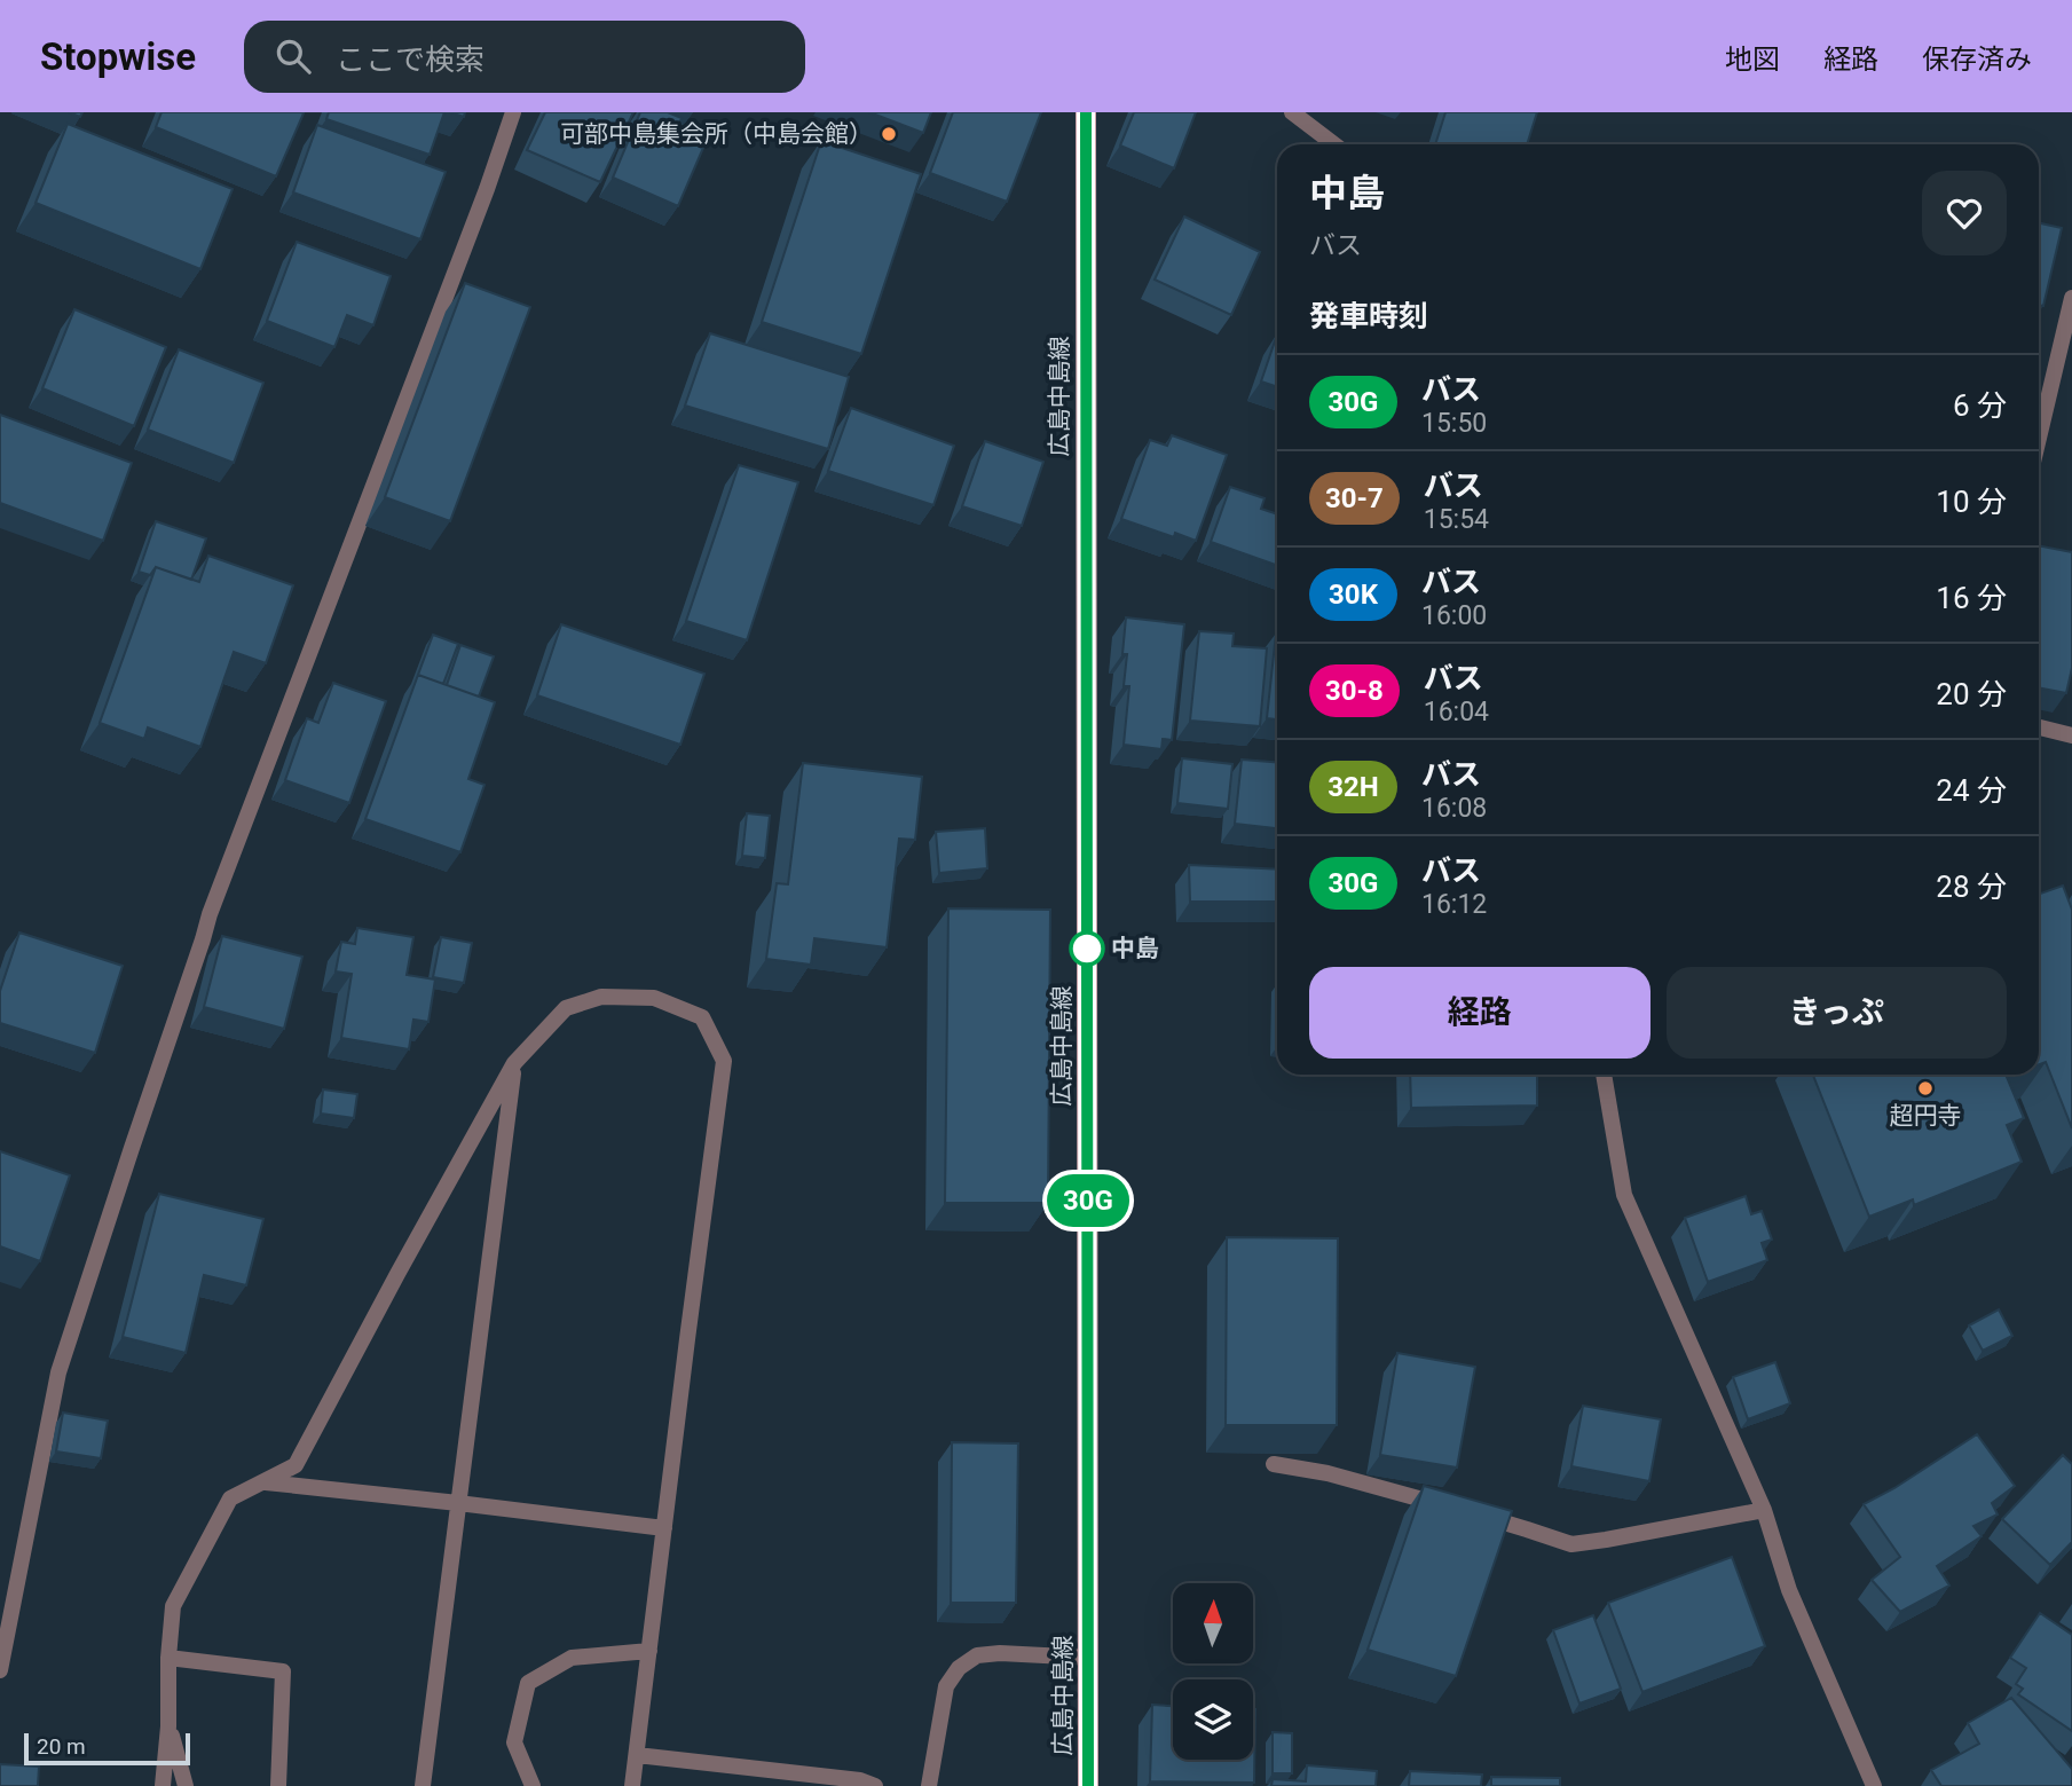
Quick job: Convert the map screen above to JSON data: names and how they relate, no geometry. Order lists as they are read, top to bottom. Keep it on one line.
{"streets":{"main road":["広島中島線"]},"places":["可部中島集会所（中島会館）","中島","超円寺"],"lines":["bus line 30G"],"scale_bar":"20 m","north":"top","page":{"header":"Stopwise","search":"ここで検索","nav":["地図","経路","保存済み"],"on_map":"30G","heading":[["中島","バス"],"発車時刻"],"list":[{"mark":"30G","name":"バス","note":"15:50","value":"6 分"},{"mark":"30-7","name":"バス","note":"15:54","value":"10 分"},{"mark":"30K","name":"バス","note":"16:00","value":"16 分"},{"mark":"30-8","name":"バス","note":"16:04","value":"20 分"},{"mark":"32H","name":"バス","note":"16:08","value":"24 分"},{"mark":"30G","name":"バス","note":"16:12","value":"28 分"}],"buttons":["経路","きっぷ"],"scale":"20 m"}}
